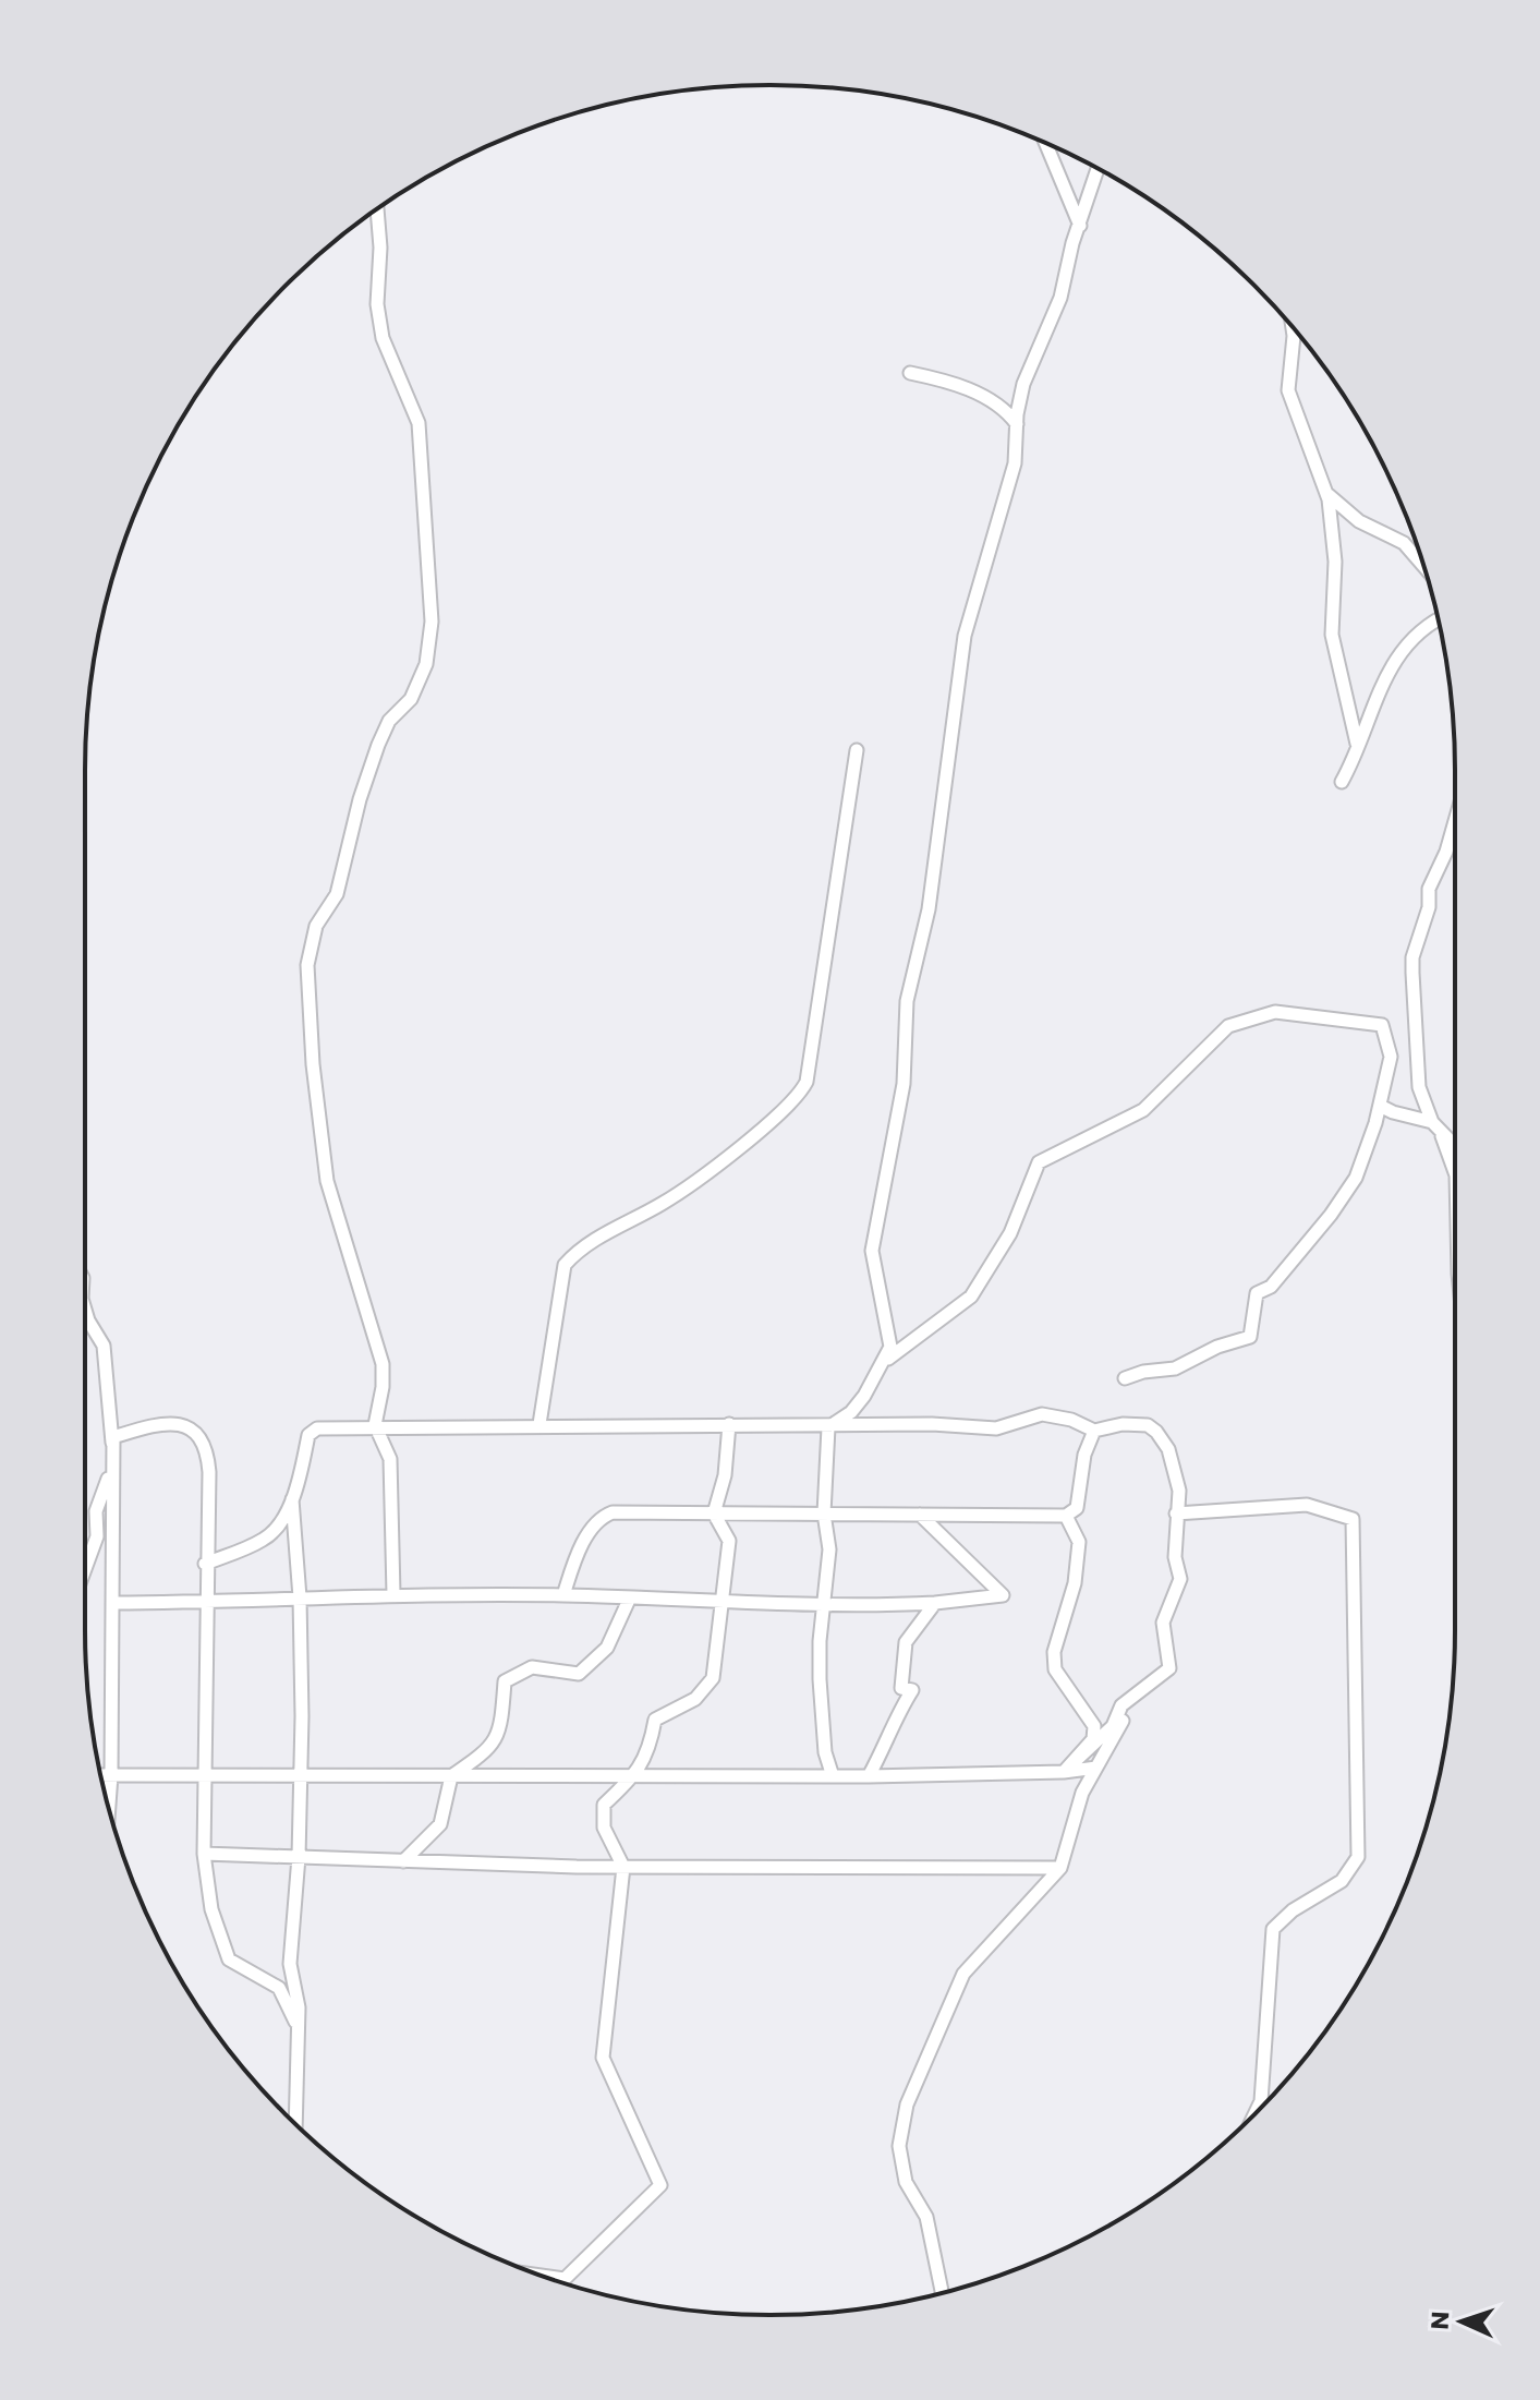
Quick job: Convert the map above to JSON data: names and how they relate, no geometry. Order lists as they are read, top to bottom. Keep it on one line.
{"north":"left"}
